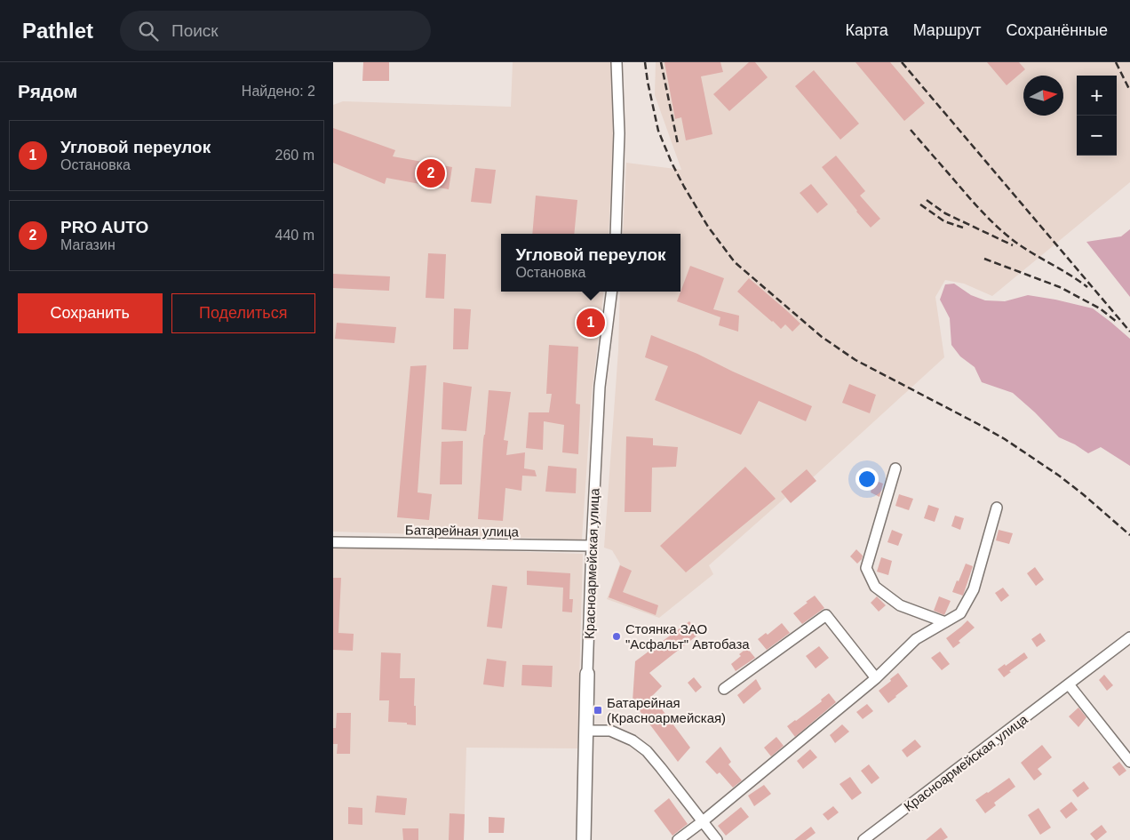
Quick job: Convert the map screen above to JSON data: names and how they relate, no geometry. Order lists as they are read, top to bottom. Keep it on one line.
{"streets":{"street":["Батарейная улица","Красноармейская улица"]},"crossings":[["Батарейная улица","Красноармейская улица"]],"places":{"other":["Стоянка ЗАО \"Асфальт\" Автобаза"],"transit":["Батарейная (Красноармейская)"]},"north":"right","page":{"header":"Pathlet","search":"Поиск","nav":["Карта","Маршрут","Сохранённые"],"heading":["Рядом","Найдено: 2"],"map_buttons":["+","−"],"list":[{"mark":"1","name":"Угловой переулок","note":"Остановка","value":"260 m"},{"mark":"2","name":"PRO AUTO","note":"Магазин","value":"440 m"}],"pins":["2","1"],"popup":["Угловой переулок","Остановка"],"buttons":["Сохранить","Поделиться"]}}
